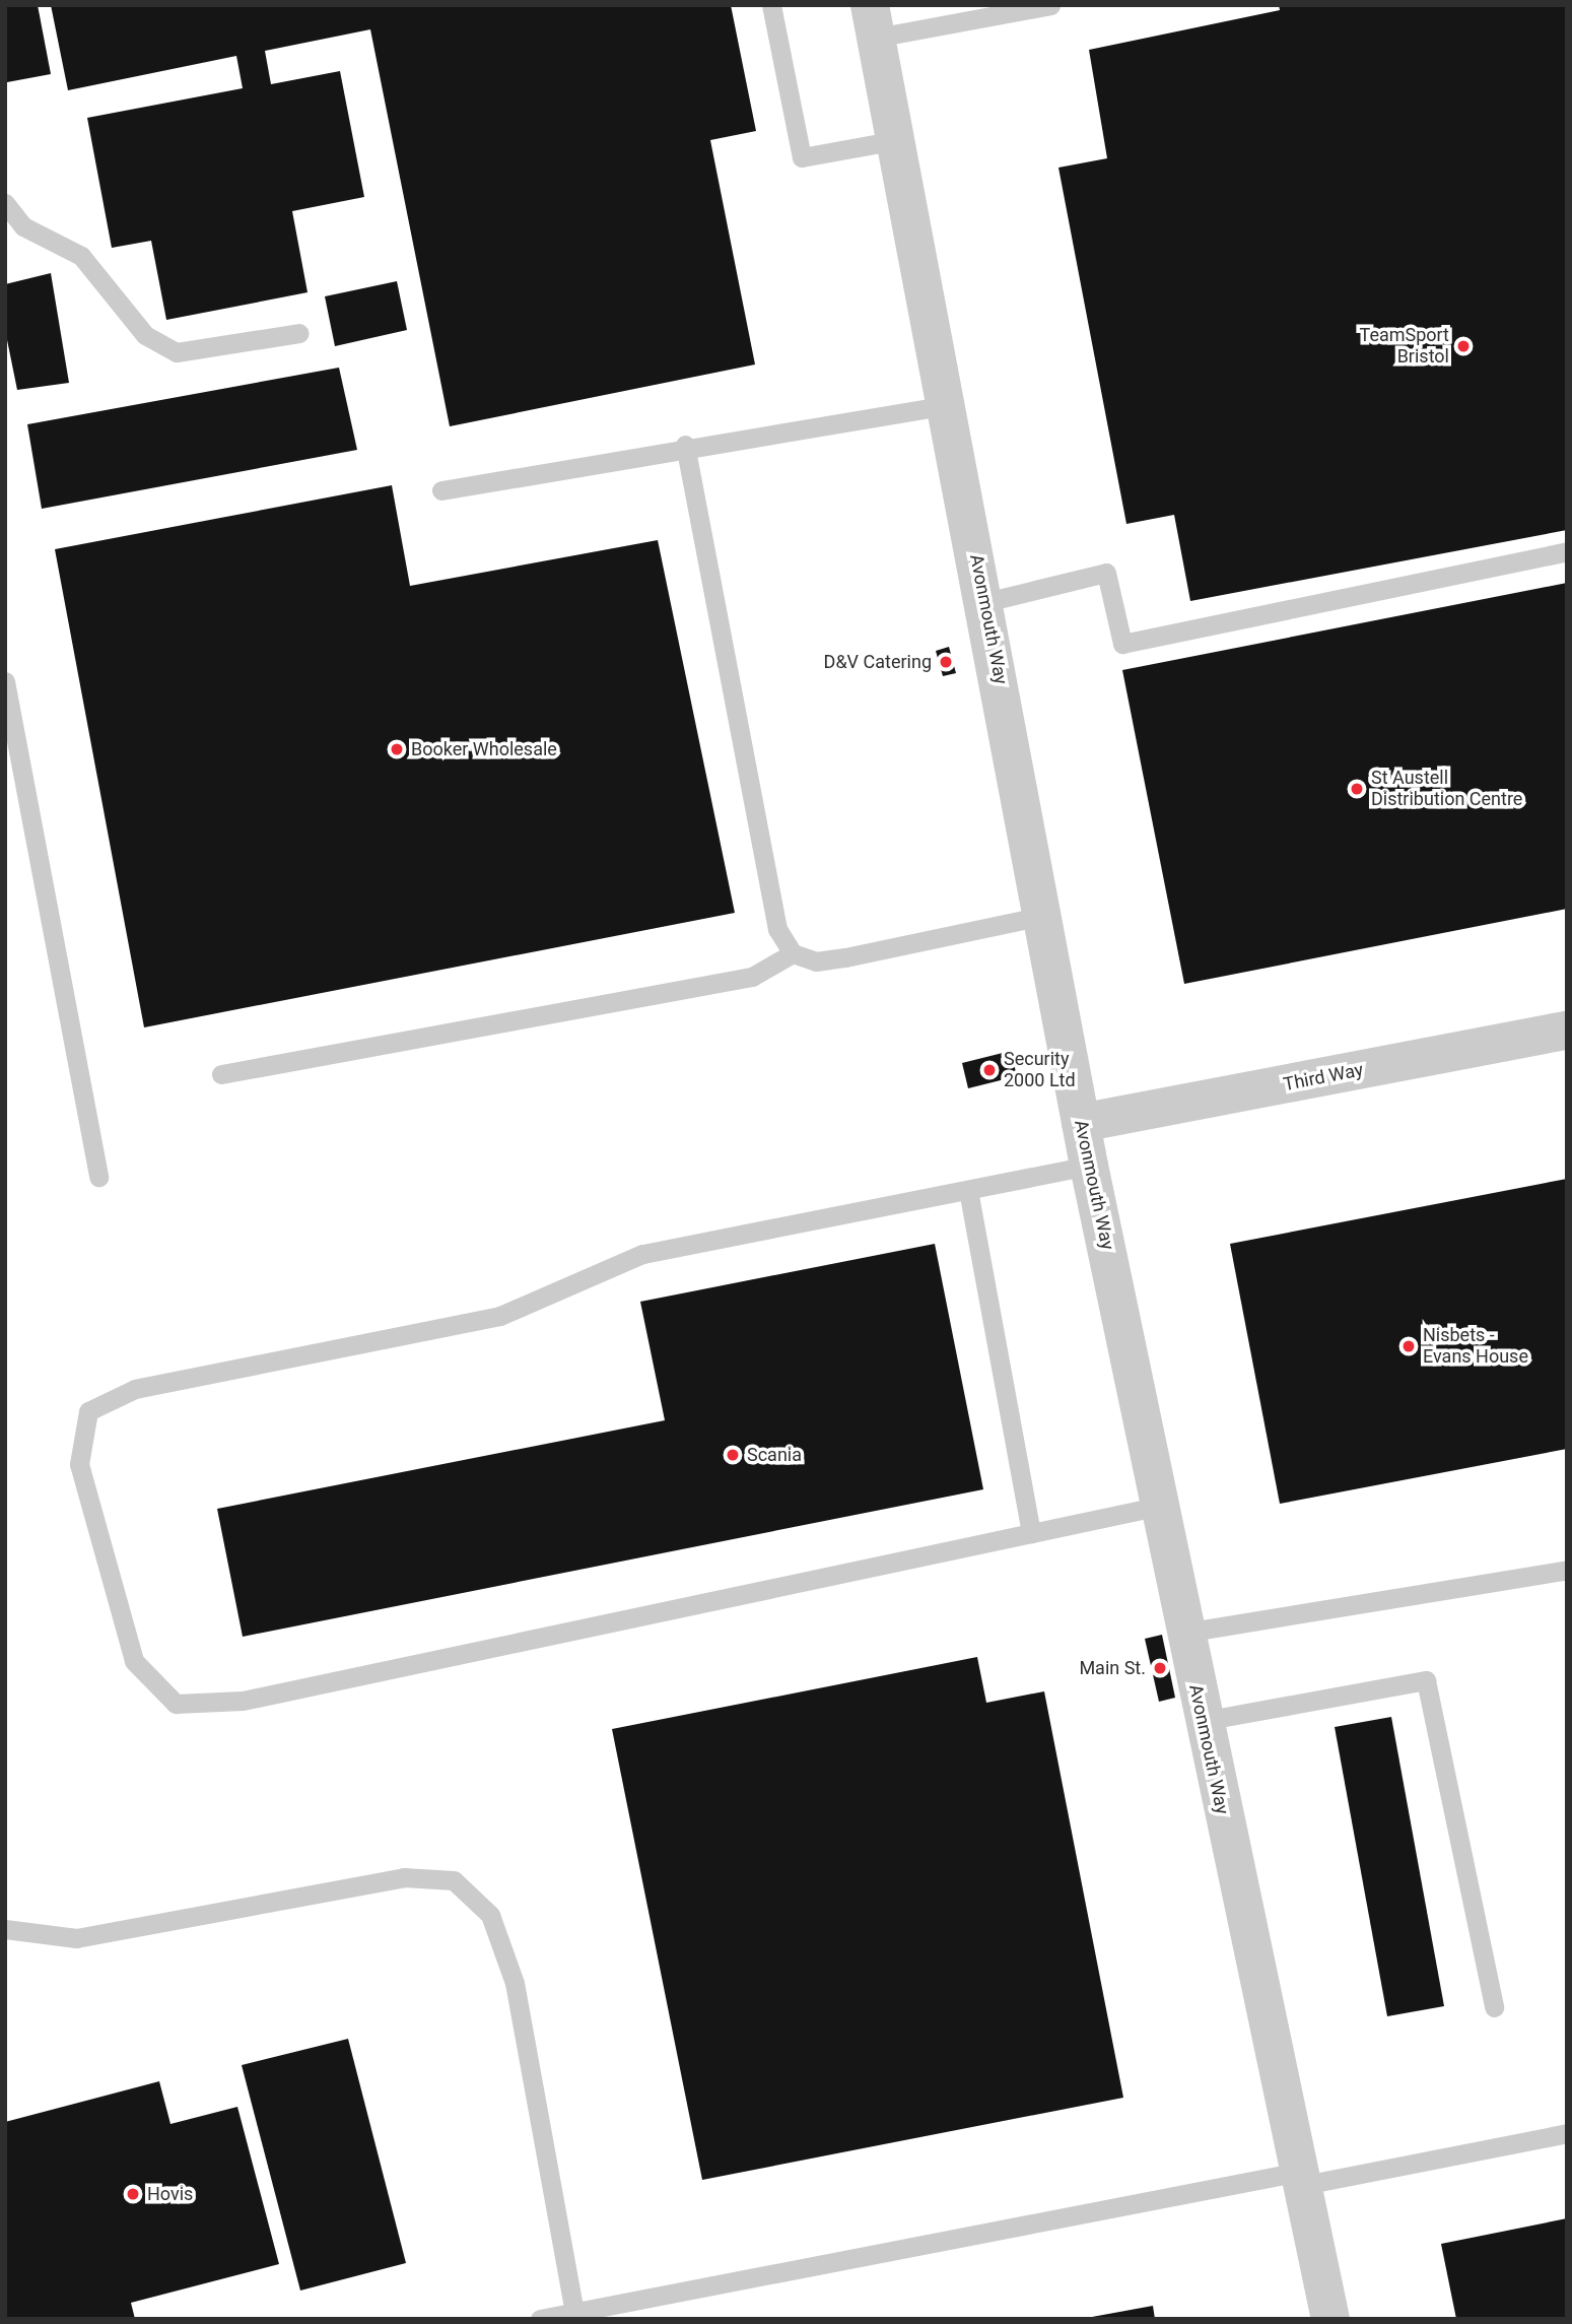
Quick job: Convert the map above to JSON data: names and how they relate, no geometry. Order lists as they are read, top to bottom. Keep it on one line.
{"streets":{"street":["Avonmouth Way","Third Way"]},"crossings":[["Avonmouth Way","Third Way"]],"places":["TeamSport Bristol","D&V Catering","Booker Wholesale","St Austell Distribution Centre","Security 2000 Ltd","Nisbets - Evans House","Scania","Main St.","Hovis"]}
